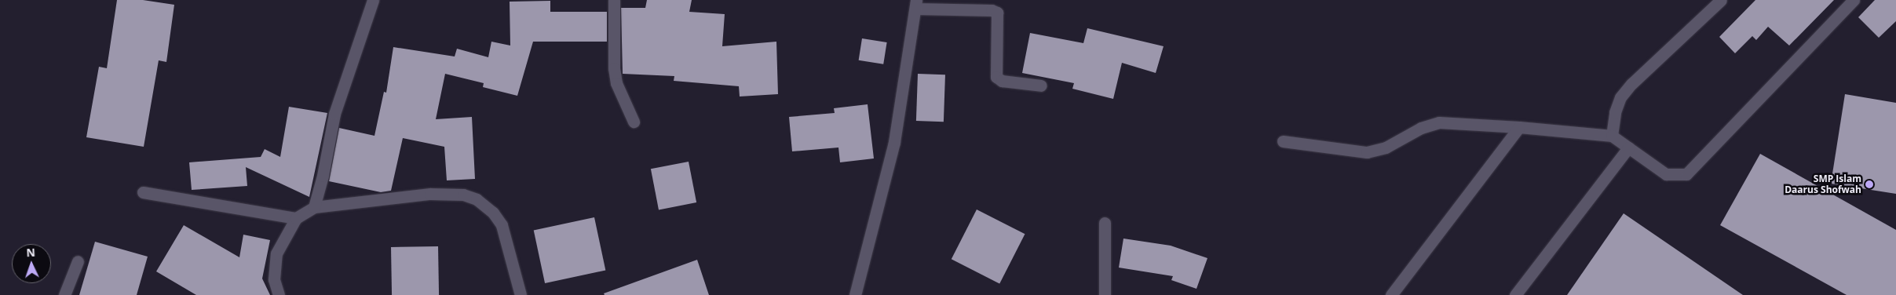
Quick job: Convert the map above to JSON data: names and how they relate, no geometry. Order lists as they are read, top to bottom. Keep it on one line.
{"places":["SMP Islam Daarus Shofwah"],"north":"top"}
